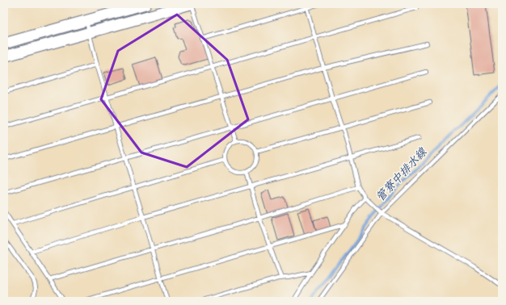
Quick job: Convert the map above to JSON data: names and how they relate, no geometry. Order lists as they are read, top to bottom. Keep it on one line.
{"water":["管寮中排水線"]}
